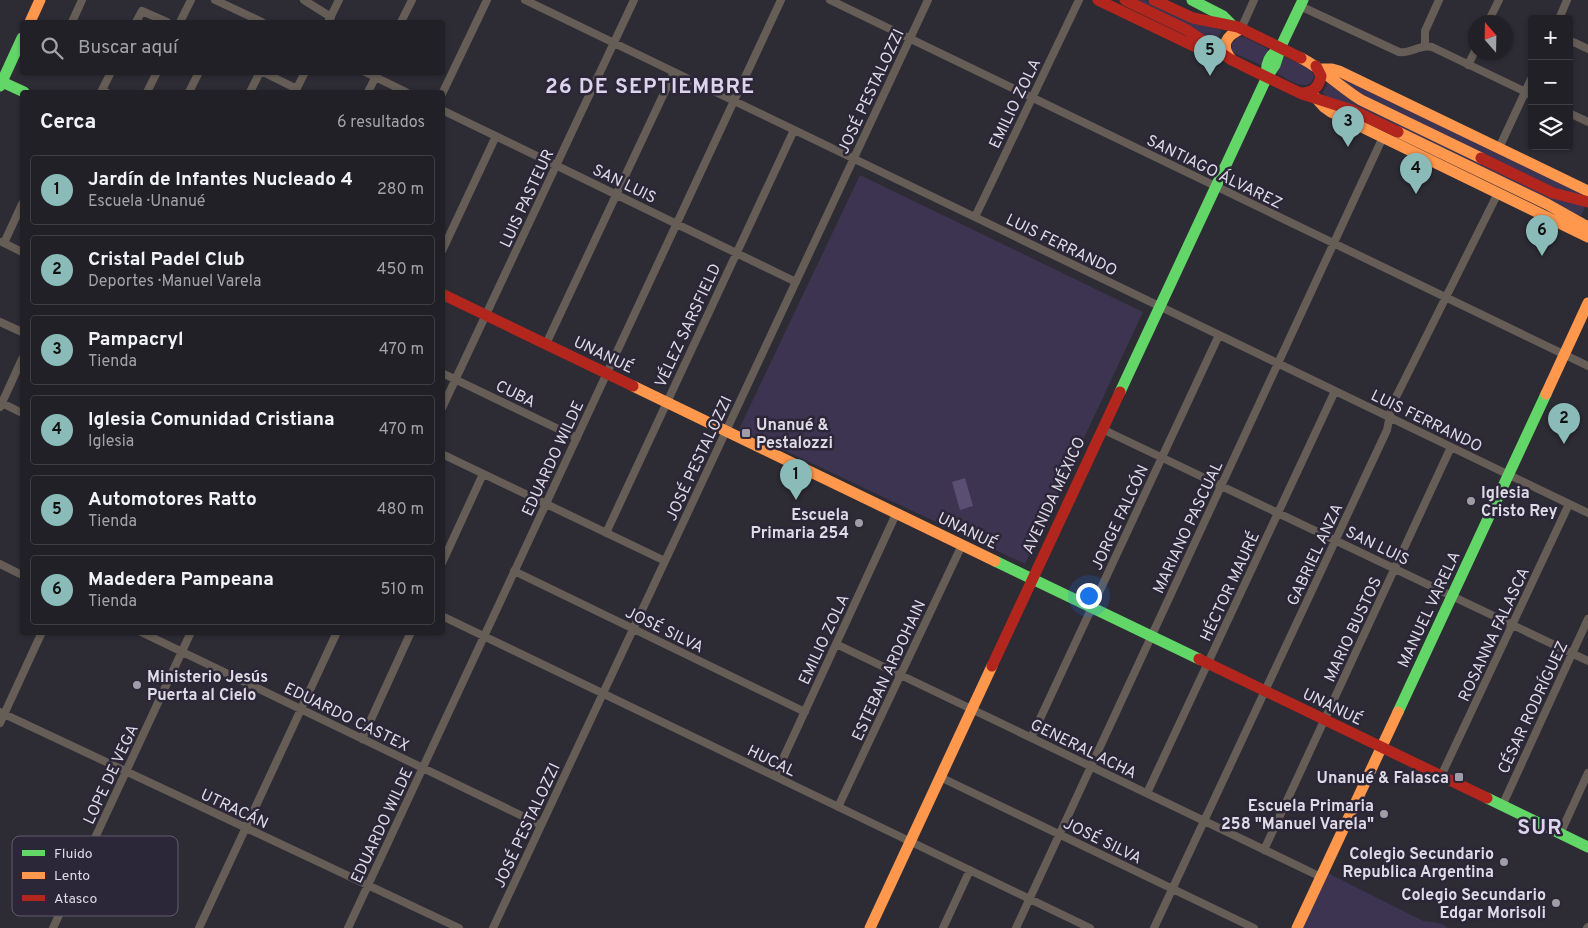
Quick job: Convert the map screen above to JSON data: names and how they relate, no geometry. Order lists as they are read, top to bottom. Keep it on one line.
{"streets":{"street":["JOSÉ PESTALOZZI","EMILIO ZOLA","SANTIAGO ÁLVAREZ","SAN LUIS","LUIS PASTEUR","LUIS FERRANDO","VÉLEZ SARSFIELD","UNANUÉ","CUBA","EDUARDO WILDE","AVENIDA MÉXICO","JORGE FALCÓN","MARIANO PASCUAL","GABRIEL ANZA","HÉCTOR MAURÉ","MANUEL VARELA","JOSÉ SILVA","MARIO BUSTOS","ROSANNA FALASCA","ESTEBAN ARDOHAIN","CÉSAR RODRÍGUEZ","EDUARDO CASTEX","GENERAL ACHA","HUCAL","LOPE DE VEGA","UTRACÁN"]},"crossings":[["JOSÉ PESTALOZZI","SANTIAGO ÁLVAREZ"],["JOSÉ PESTALOZZI","SAN LUIS"],["JOSÉ PESTALOZZI","LUIS FERRANDO"],["JOSÉ PESTALOZZI","UNANUÉ"],["JOSÉ PESTALOZZI","JOSÉ SILVA"],["JOSÉ PESTALOZZI","EDUARDO CASTEX"],["JOSÉ PESTALOZZI","HUCAL"],["EMILIO ZOLA","SANTIAGO ÁLVAREZ"],["EMILIO ZOLA","LUIS FERRANDO"],["EMILIO ZOLA","UNANUÉ"],["EMILIO ZOLA","JOSÉ SILVA"],["EMILIO ZOLA","GENERAL ACHA"],["EMILIO ZOLA","HUCAL"],["SANTIAGO ÁLVAREZ","AVENIDA MÉXICO"],["SANTIAGO ÁLVAREZ","MARIANO PASCUAL"],["SANTIAGO ÁLVAREZ","GABRIEL ANZA"],["SANTIAGO ÁLVAREZ","MANUEL VARELA"],["SAN LUIS","LUIS PASTEUR"],["SAN LUIS","VÉLEZ SARSFIELD"],["SAN LUIS","EDUARDO WILDE"],["SAN LUIS","AVENIDA MÉXICO"],["SAN LUIS","JORGE FALCÓN"],["SAN LUIS","MARIANO PASCUAL"],["SAN LUIS","GABRIEL ANZA"],["SAN LUIS","HÉCTOR MAURÉ"],["SAN LUIS","MANUEL VARELA"],["SAN LUIS","MARIO BUSTOS"],["SAN LUIS","ROSANNA FALASCA"],["SAN LUIS","CÉSAR RODRÍGUEZ"],["LUIS PASTEUR","LUIS FERRANDO"],["LUIS PASTEUR","UNANUÉ"],["LUIS PASTEUR","CUBA"],["LUIS FERRANDO","VÉLEZ SARSFIELD"],["LUIS FERRANDO","EDUARDO WILDE"],["LUIS FERRANDO","AVENIDA MÉXICO"],["LUIS FERRANDO","JORGE FALCÓN"],["LUIS FERRANDO","MARIANO PASCUAL"],["LUIS FERRANDO","GABRIEL ANZA"],["LUIS FERRANDO","HÉCTOR MAURÉ"],["LUIS FERRANDO","MANUEL VARELA"],["LUIS FERRANDO","MARIO BUSTOS"],["LUIS FERRANDO","ROSANNA FALASCA"],["VÉLEZ SARSFIELD","UNANUÉ"],["UNANUÉ","EDUARDO WILDE"],["UNANUÉ","AVENIDA MÉXICO"],["UNANUÉ","JORGE FALCÓN"],["UNANUÉ","MARIANO PASCUAL"],["UNANUÉ","GABRIEL ANZA"],["UNANUÉ","HÉCTOR MAURÉ"],["UNANUÉ","MANUEL VARELA"],["UNANUÉ","MARIO BUSTOS"],["UNANUÉ","ROSANNA FALASCA"],["UNANUÉ","ESTEBAN ARDOHAIN"],["UNANUÉ","CÉSAR RODRÍGUEZ"],["CUBA","EDUARDO WILDE"],["EDUARDO WILDE","JOSÉ SILVA"],["EDUARDO WILDE","EDUARDO CASTEX"],["EDUARDO WILDE","HUCAL"],["EDUARDO WILDE","UTRACÁN"],["AVENIDA MÉXICO","JOSÉ SILVA"],["AVENIDA MÉXICO","GENERAL ACHA"],["AVENIDA MÉXICO","HUCAL"],["JORGE FALCÓN","GENERAL ACHA"],["MARIANO PASCUAL","JOSÉ SILVA"],["MARIANO PASCUAL","GENERAL ACHA"],["MARIANO PASCUAL","HUCAL"],["GABRIEL ANZA","JOSÉ SILVA"],["GABRIEL ANZA","GENERAL ACHA"],["HÉCTOR MAURÉ","GENERAL ACHA"],["MANUEL VARELA","GENERAL ACHA"],["MARIO BUSTOS","GENERAL ACHA"],["ESTEBAN ARDOHAIN","GENERAL ACHA"],["ESTEBAN ARDOHAIN","HUCAL"],["EDUARDO CASTEX","LOPE DE VEGA"],["LOPE DE VEGA","UTRACÁN"]],"districts":["26 DE SEPTIEMBRE","SUR"],"places":{"transit":["Unanué & Pestalozzi","Unanué & Falasca"],"other":["Iglesia Cristo Rey","Escuela Primaria 254","Ministerio Jesús Puerta al Cielo","Escuela Primaria 258 \"Manuel Varela\"","Colegio Secundario Republica Argentina","Colegio Secundario Edgar Morisoli"]},"legend":["Fluido","Lento","Atasco"],"north":"top","page":{"map_buttons":["+","−"],"search":"Buscar aquí","pins":["5","3","4","6","2","1"],"heading":["Cerca","6 resultados"],"list":[{"mark":"1","name":"Jardín de Infantes Nucleado 4","note":"Escuela · Unanué","value":"280 m"},{"mark":"2","name":"Cristal Padel Club","note":"Deportes · Manuel Varela","value":"450 m"},{"mark":"3","name":"Pampacryl","note":"Tienda","value":"470 m"},{"mark":"4","name":"Iglesia Comunidad Cristiana","note":"Iglesia","value":"470 m"},{"mark":"5","name":"Automotores Ratto","note":"Tienda","value":"480 m"},{"mark":"6","name":"Madedera Pampeana","note":"Tienda","value":"510 m"}]}}
